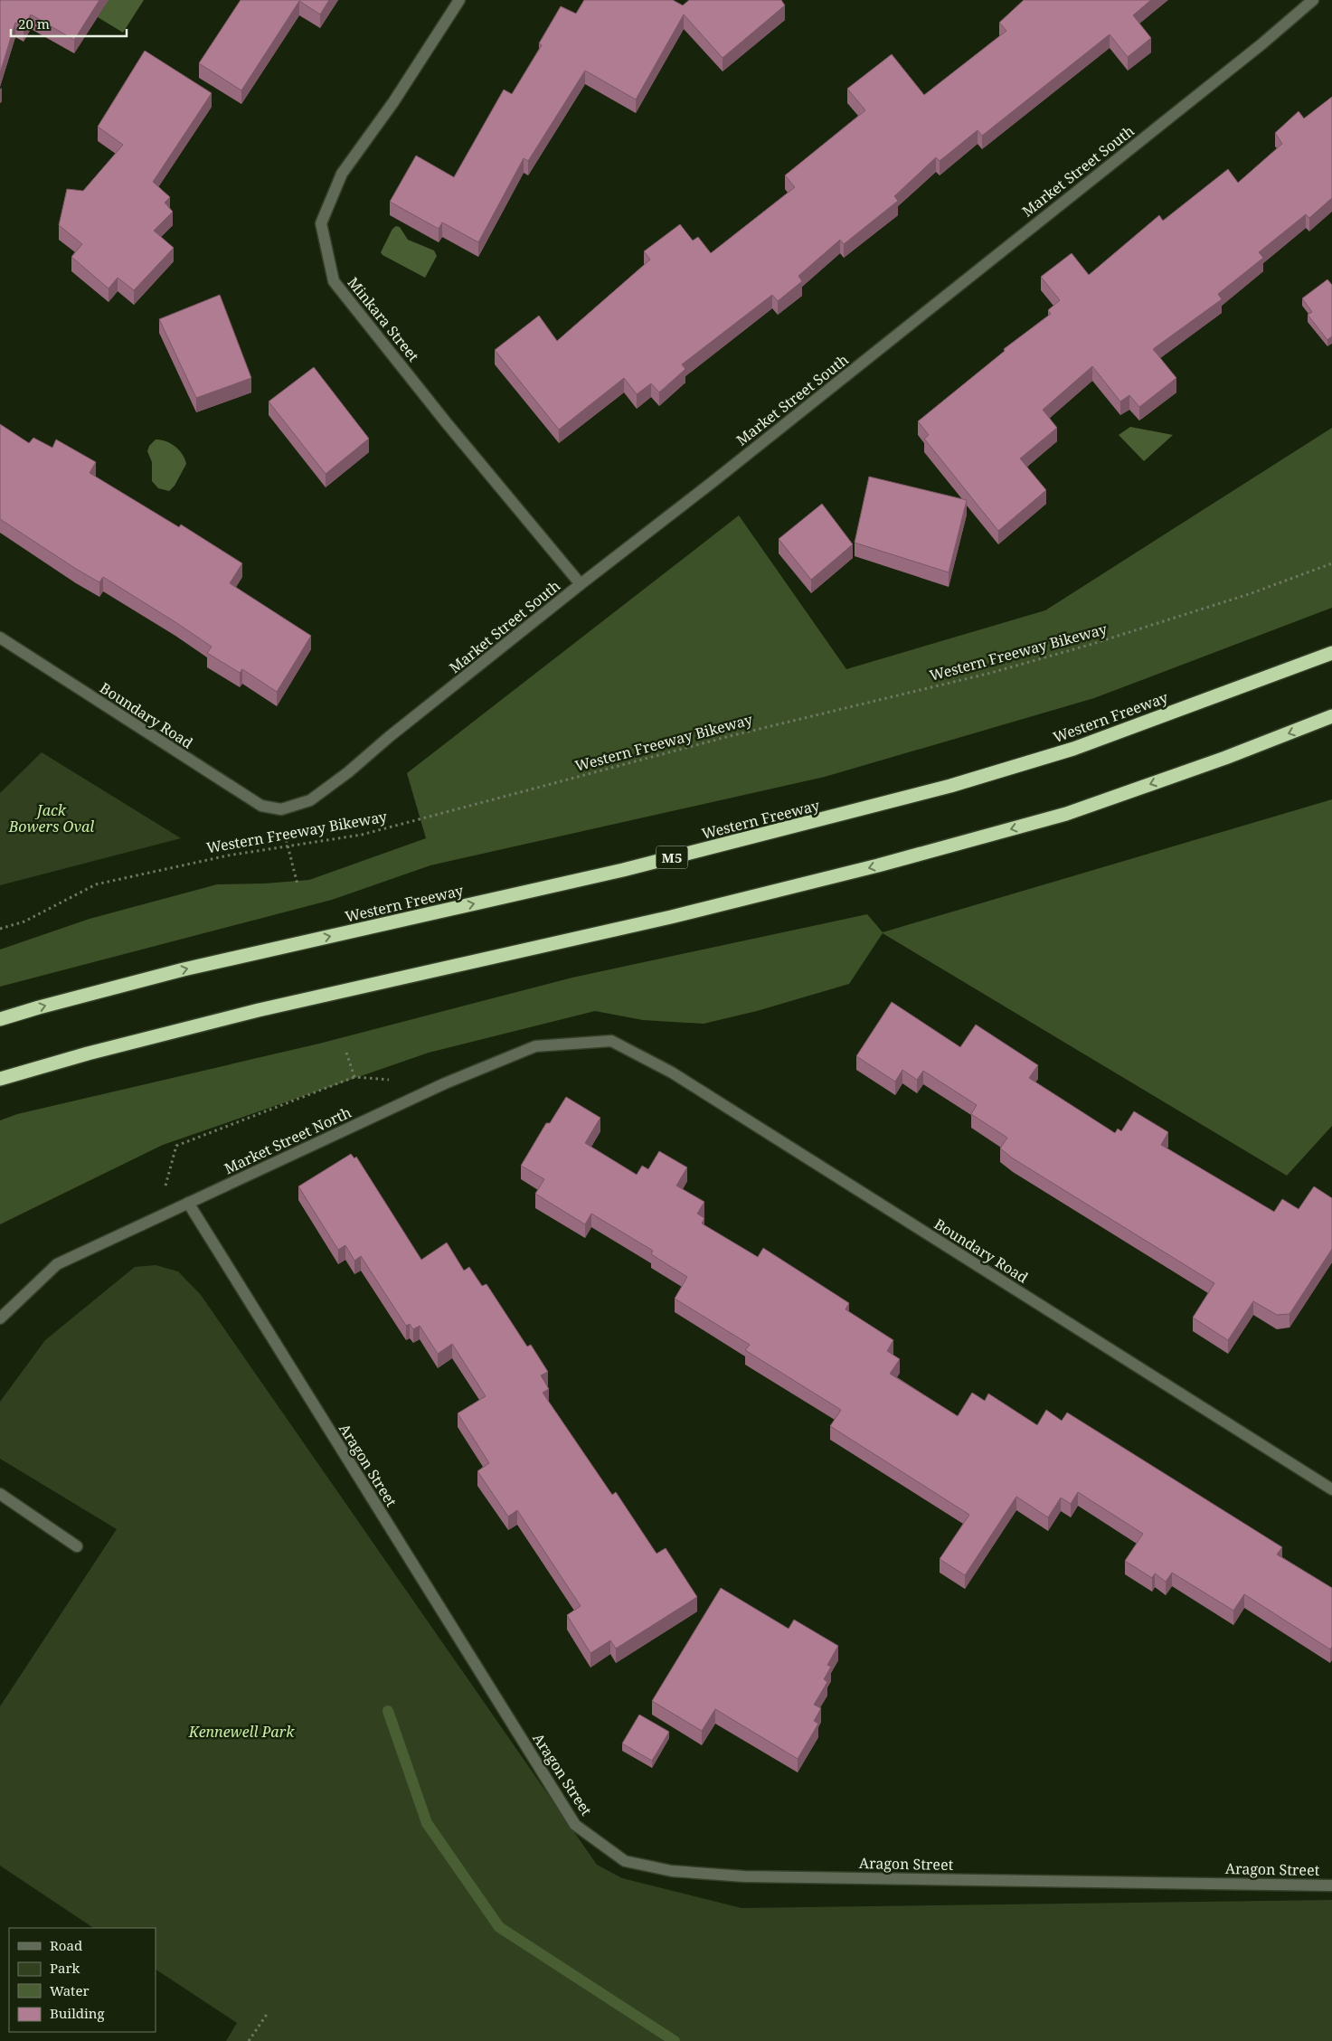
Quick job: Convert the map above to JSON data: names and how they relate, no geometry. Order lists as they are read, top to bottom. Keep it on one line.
{"streets":{"highway":["Western Freeway","M5"],"street":["Market Street South","Minkara Street","Boundary Road","Market Street North","Aragon Street"],"path":["Western Freeway Bikeway"]},"crossings":[["Market Street South","Minkara Street"],["Market Street South","Boundary Road"],["Boundary Road","Market Street North"],["Market Street North","Aragon Street"]],"parks":["Jack Bowers Oval","Kennewell Park"],"legend":["Road","Park","Water","Building"],"scale_bar":"20 m"}
